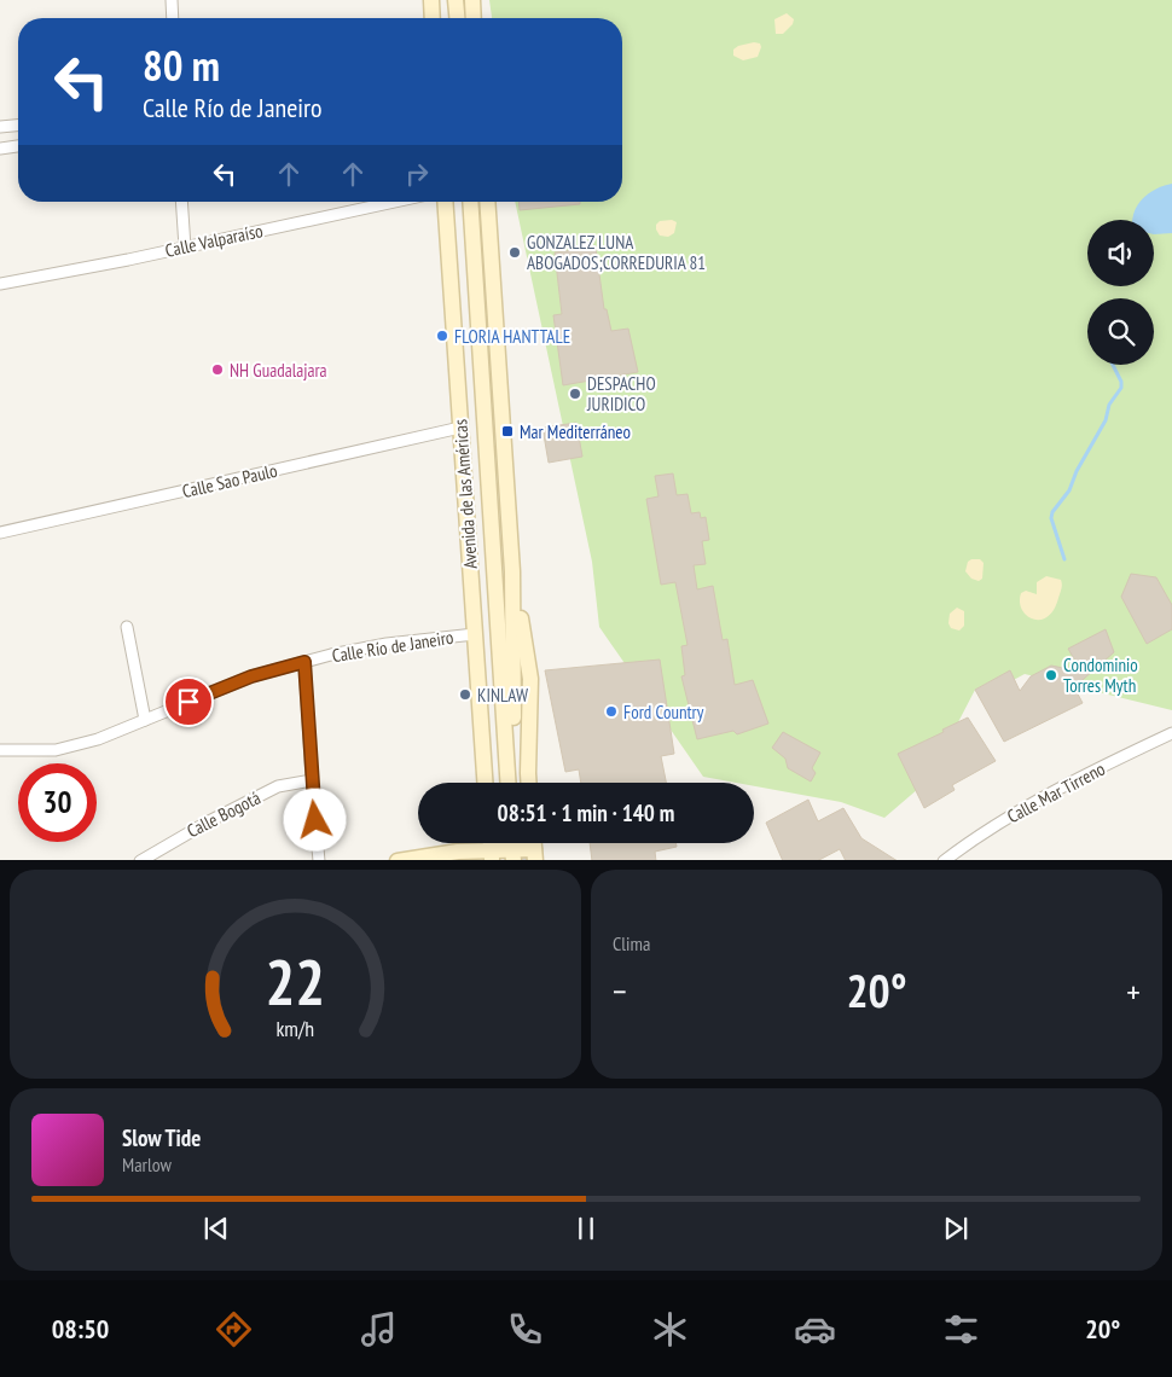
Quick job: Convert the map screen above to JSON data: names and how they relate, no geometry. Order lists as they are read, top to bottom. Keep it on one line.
{"streets":{"main road":["Avenida de las Américas"],"street":["Calle Valparaíso","Calle Sao Paulo","Calle Río de Janeiro","Calle Mar Tirreno","Calle Bogotá"]},"crossings":[["Calle Sao Paulo","Avenida de las Américas"],["Avenida de las Américas","Calle Río de Janeiro"]],"places":{"other":["GONZALEZ LUNA ABOGADOS;CORREDURIA 81","FLORIA HANTTALE","NH Guadalajara","DESPACHO JURIDICO","Condominio Torres Myth","KINLAW","Ford Country"],"transit":["Mar Mediterráneo"]},"page":{"turn":["80 m","Calle Río de Janeiro"],"limit":"30","trip":"08:51 · 1 min · 140 m","tile":"Clima","heat":["−","20°","+"],"song":["Slow Tide","Marlow"],"tabs":["08:50","20°"],"gauge":["22","km/h"]}}
